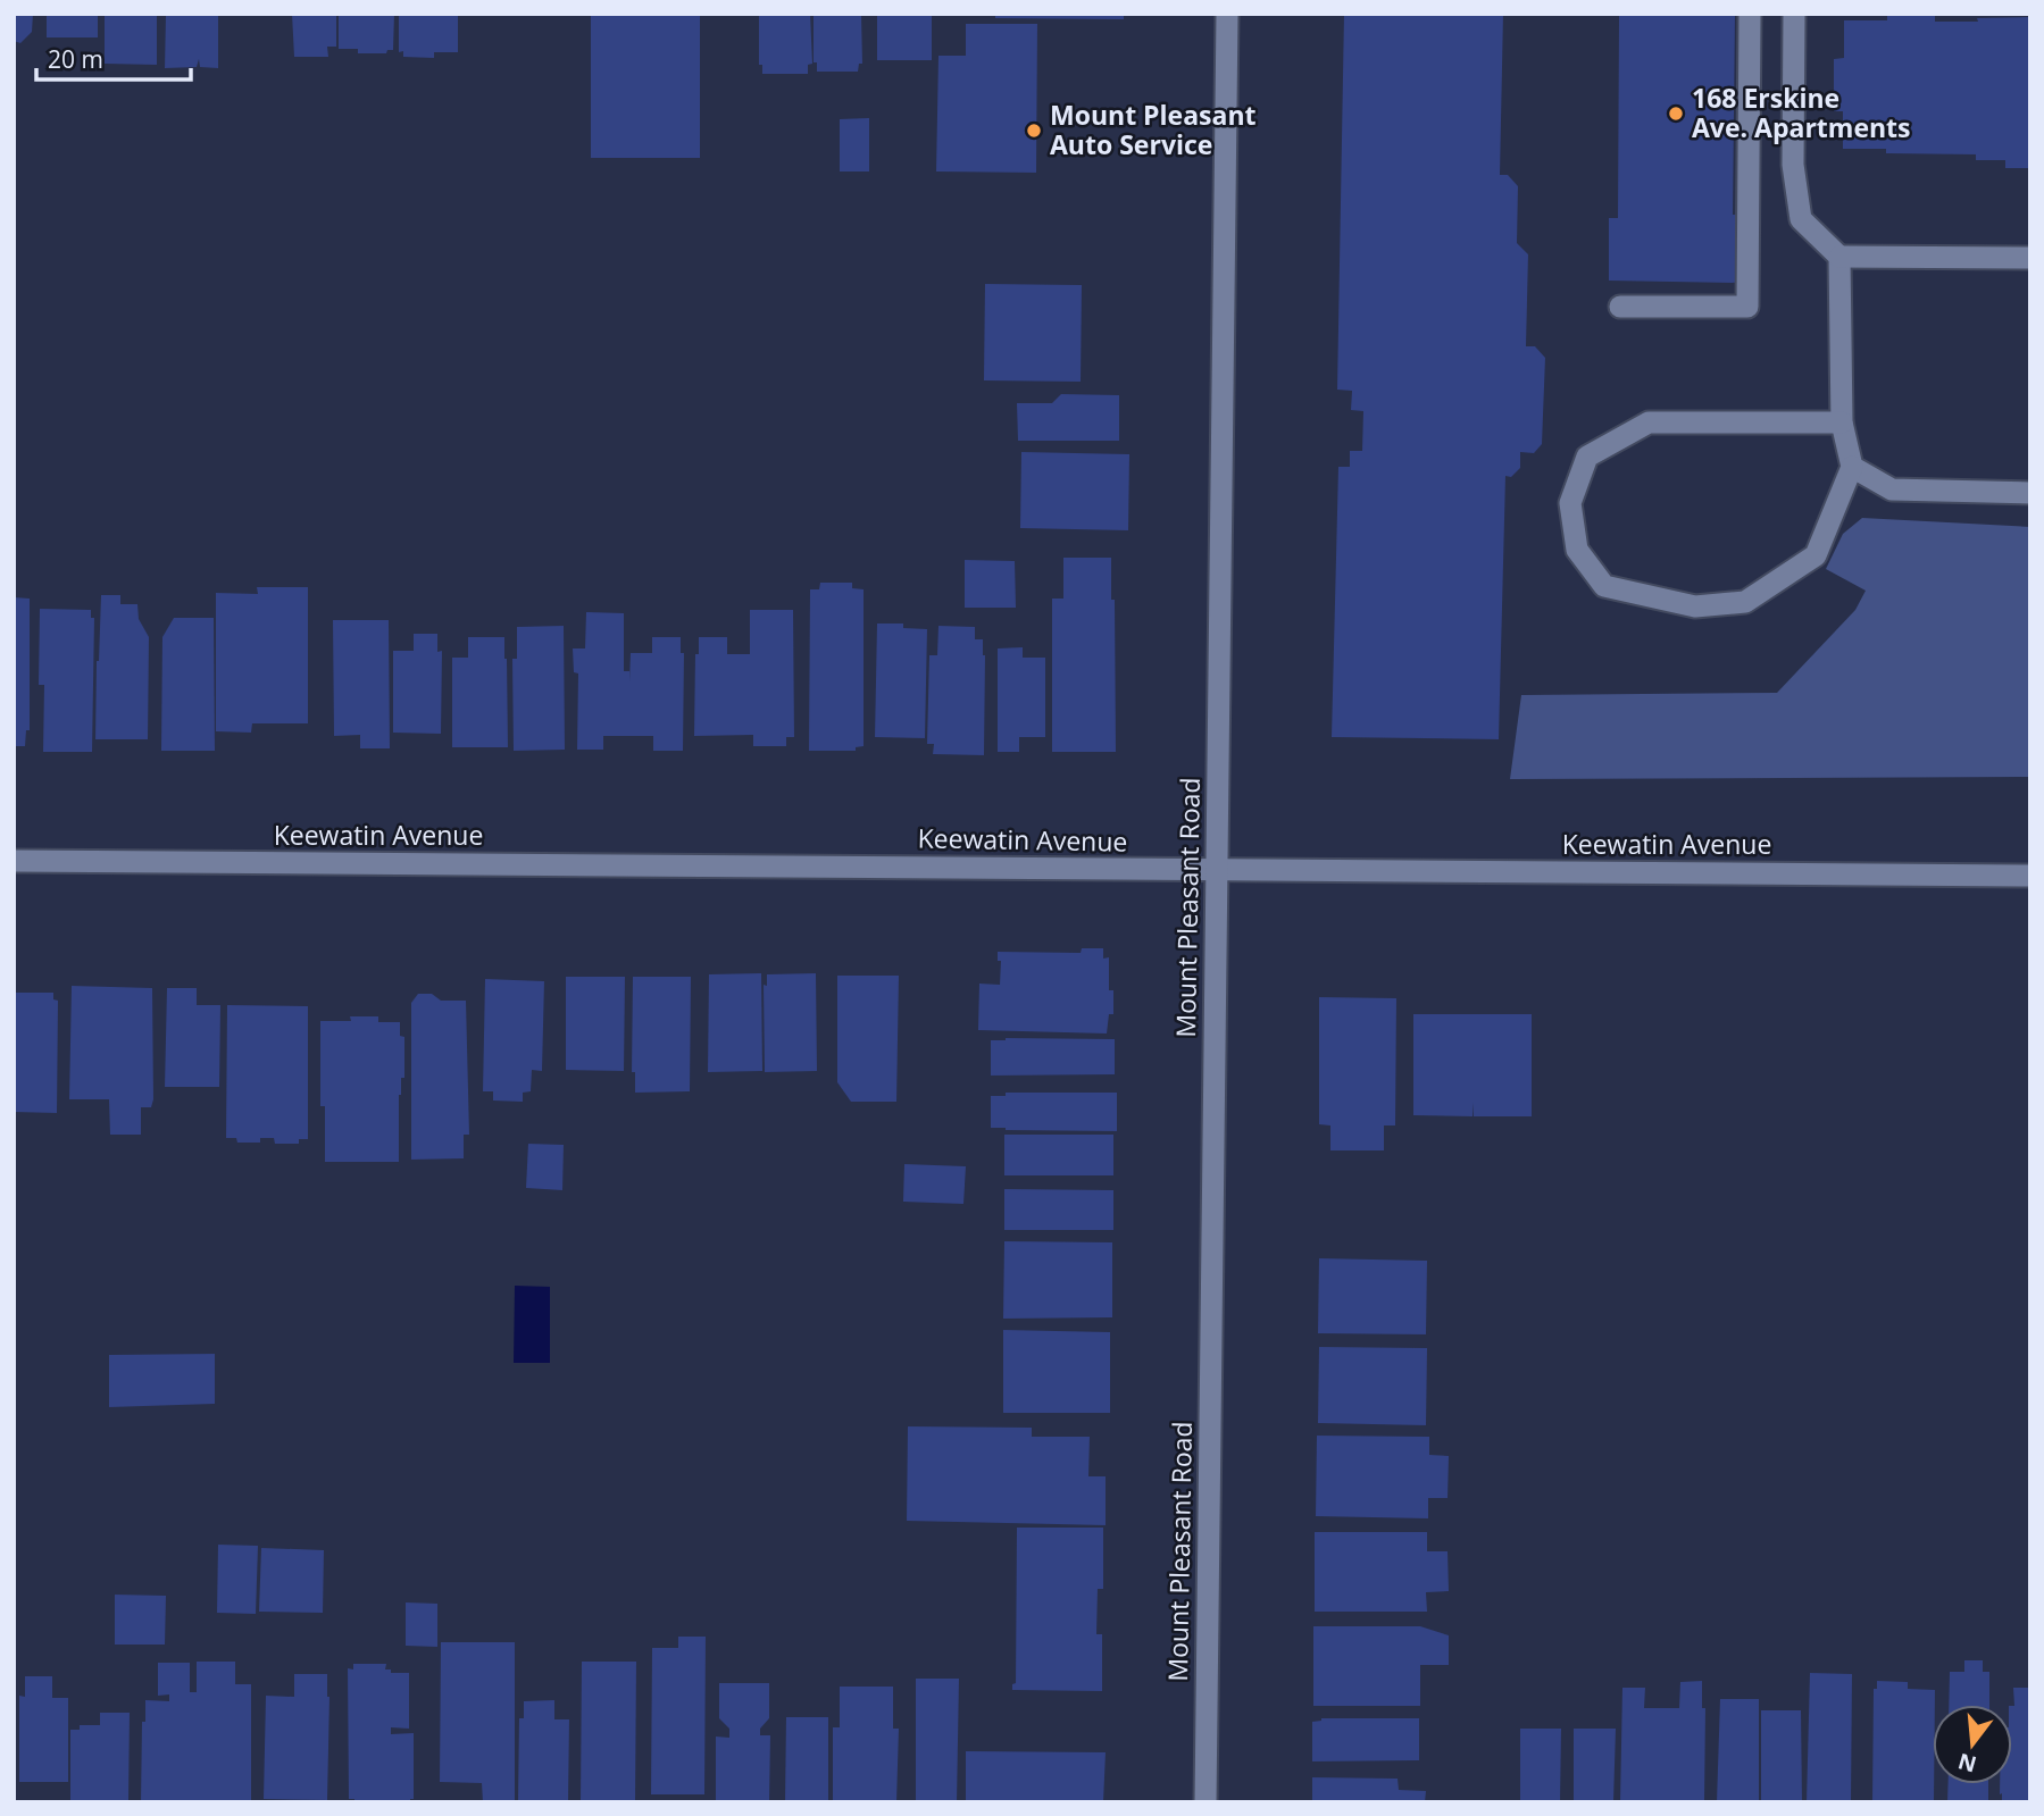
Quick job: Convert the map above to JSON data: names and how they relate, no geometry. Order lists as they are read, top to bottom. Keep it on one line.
{"streets":{"street":["Keewatin Avenue","Mount Pleasant Road"]},"crossings":[["Keewatin Avenue","Mount Pleasant Road"]],"places":["168 Erskine Ave. Apartments","Mount Pleasant Auto Service"],"scale_bar":"20 m","north":"bottom"}
